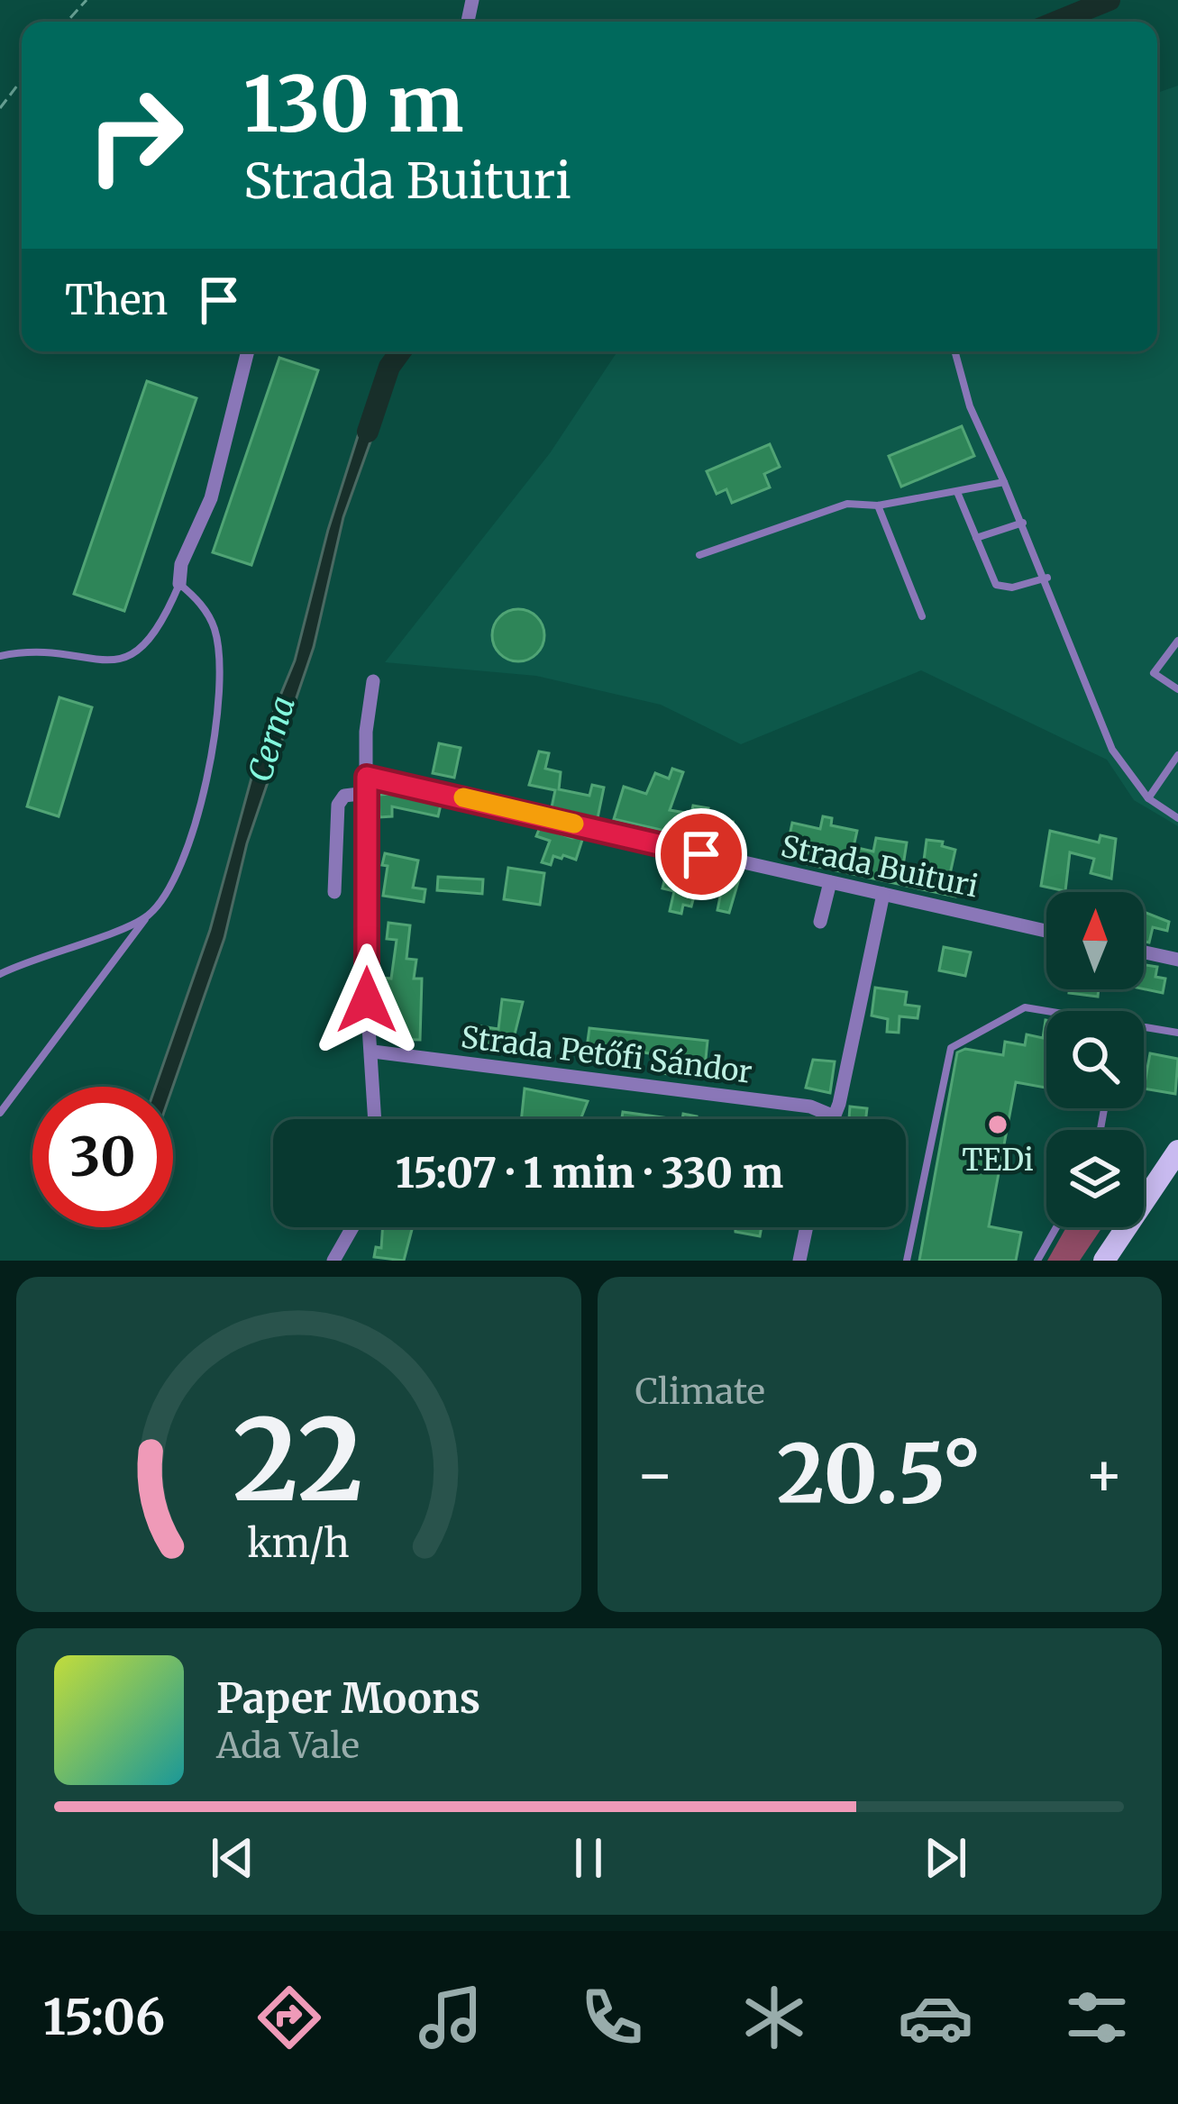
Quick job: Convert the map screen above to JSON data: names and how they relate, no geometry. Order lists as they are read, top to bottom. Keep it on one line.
{"streets":{"street":["Strada Buituri","Strada Petőfi Sándor"]},"water":["Cerna"],"places":["TEDi"],"north":"top","page":{"turn":["130 m","Strada Buituri"],"then":"Then","limit":"30","trip":"15:07 · 1 min · 330 m","tile":"Climate","heat":["−","20.5°","+"],"song":["Paper Moons","Ada Vale"],"tabs":"15:06","gauge":["22","km/h"]}}
